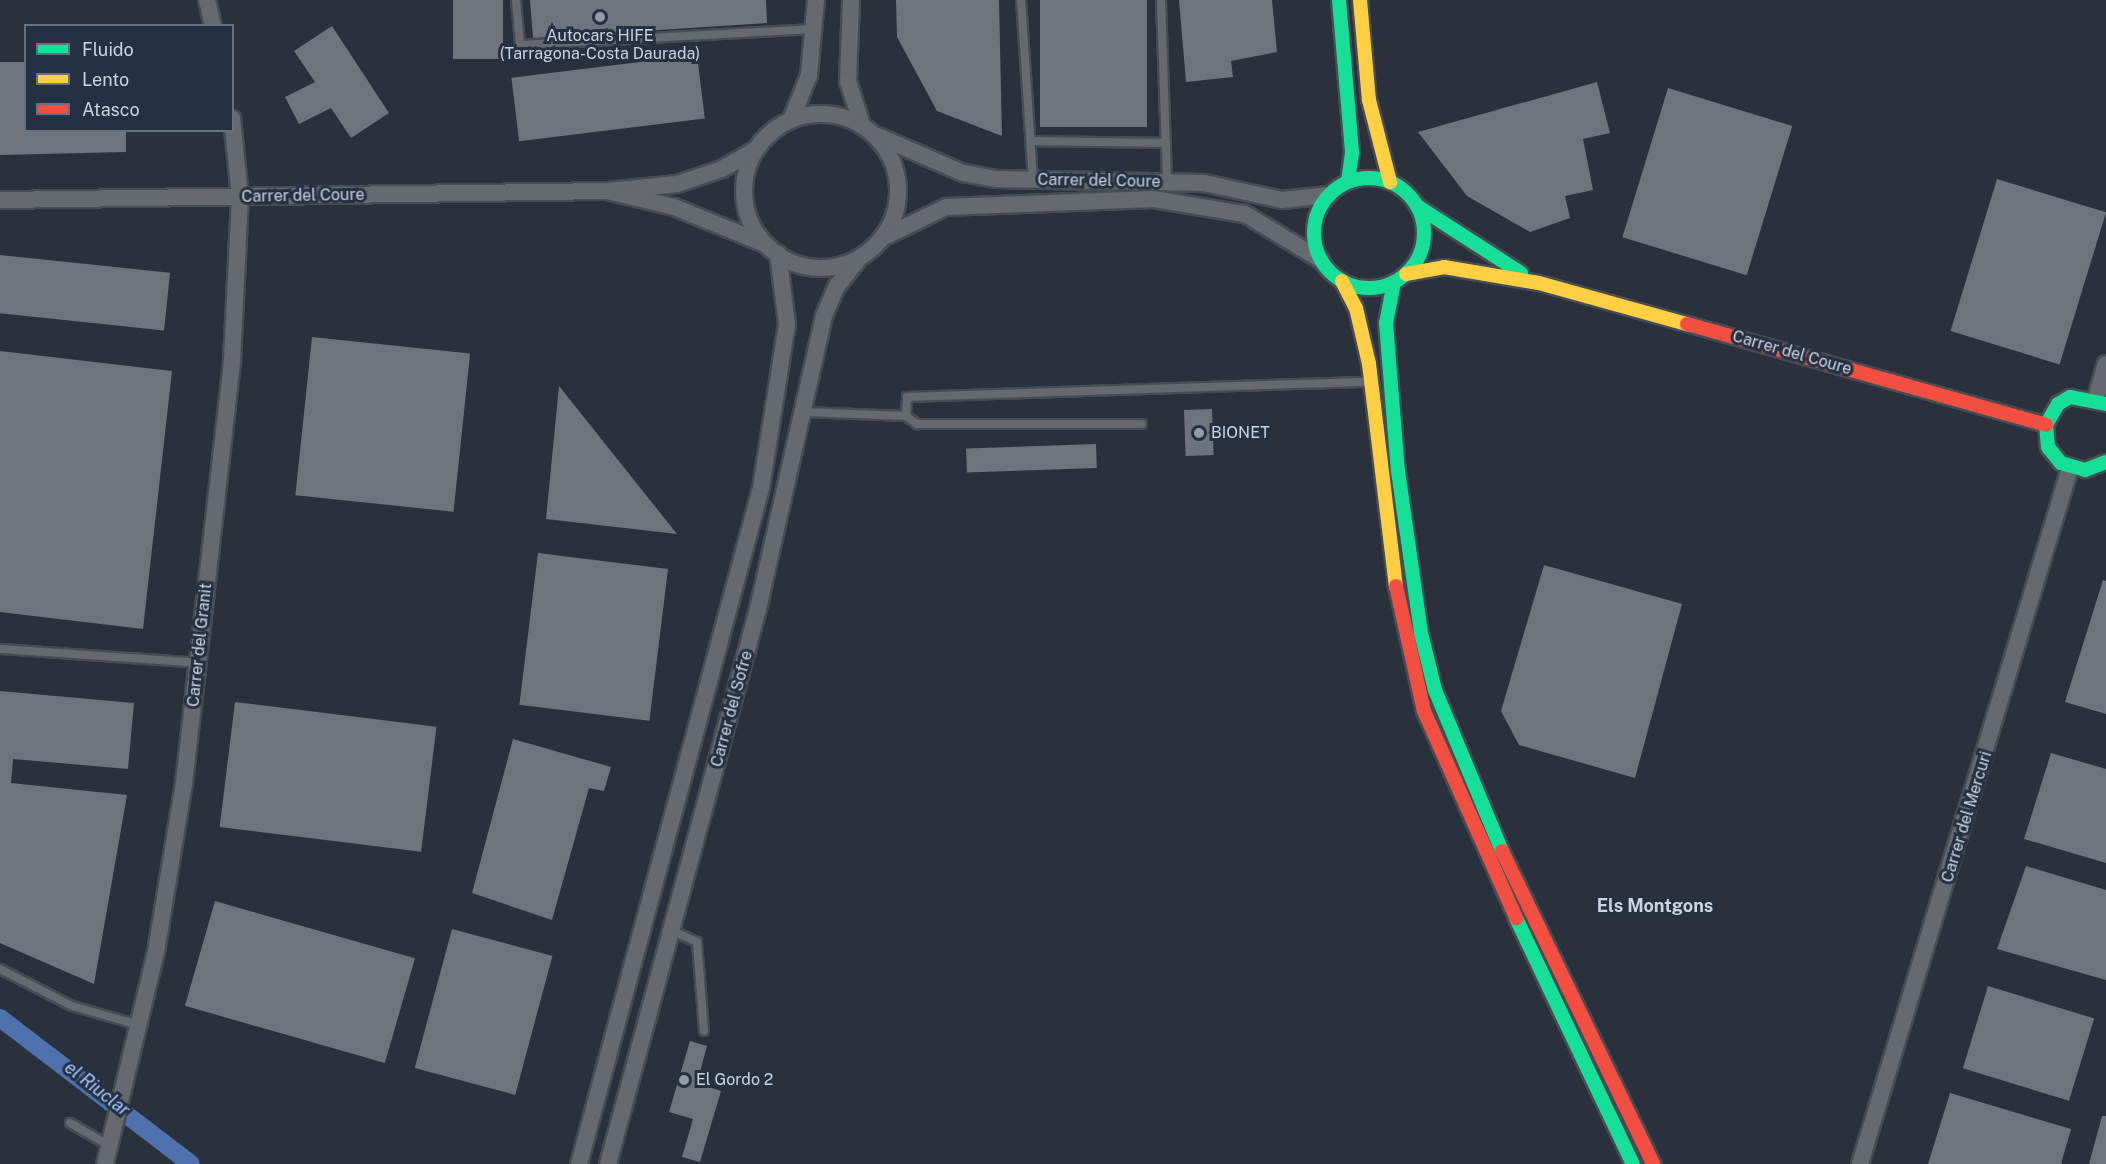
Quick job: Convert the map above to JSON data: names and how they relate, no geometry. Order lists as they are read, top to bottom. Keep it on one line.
{"streets":{"main road":["Carrer del Coure"],"street":["Carrer del Granit","Carrer del Sofre","Carrer del Mercuri"]},"crossings":[["Carrer del Coure","Carrer del Granit"],["Carrer del Coure","Carrer del Sofre"]],"districts":["Els Montgons"],"water":["el Riuclar"],"places":["Autocars HIFE (Tarragona-Costa Daurada)","BIONET","El Gordo 2"],"legend":["Fluido","Lento","Atasco"]}
